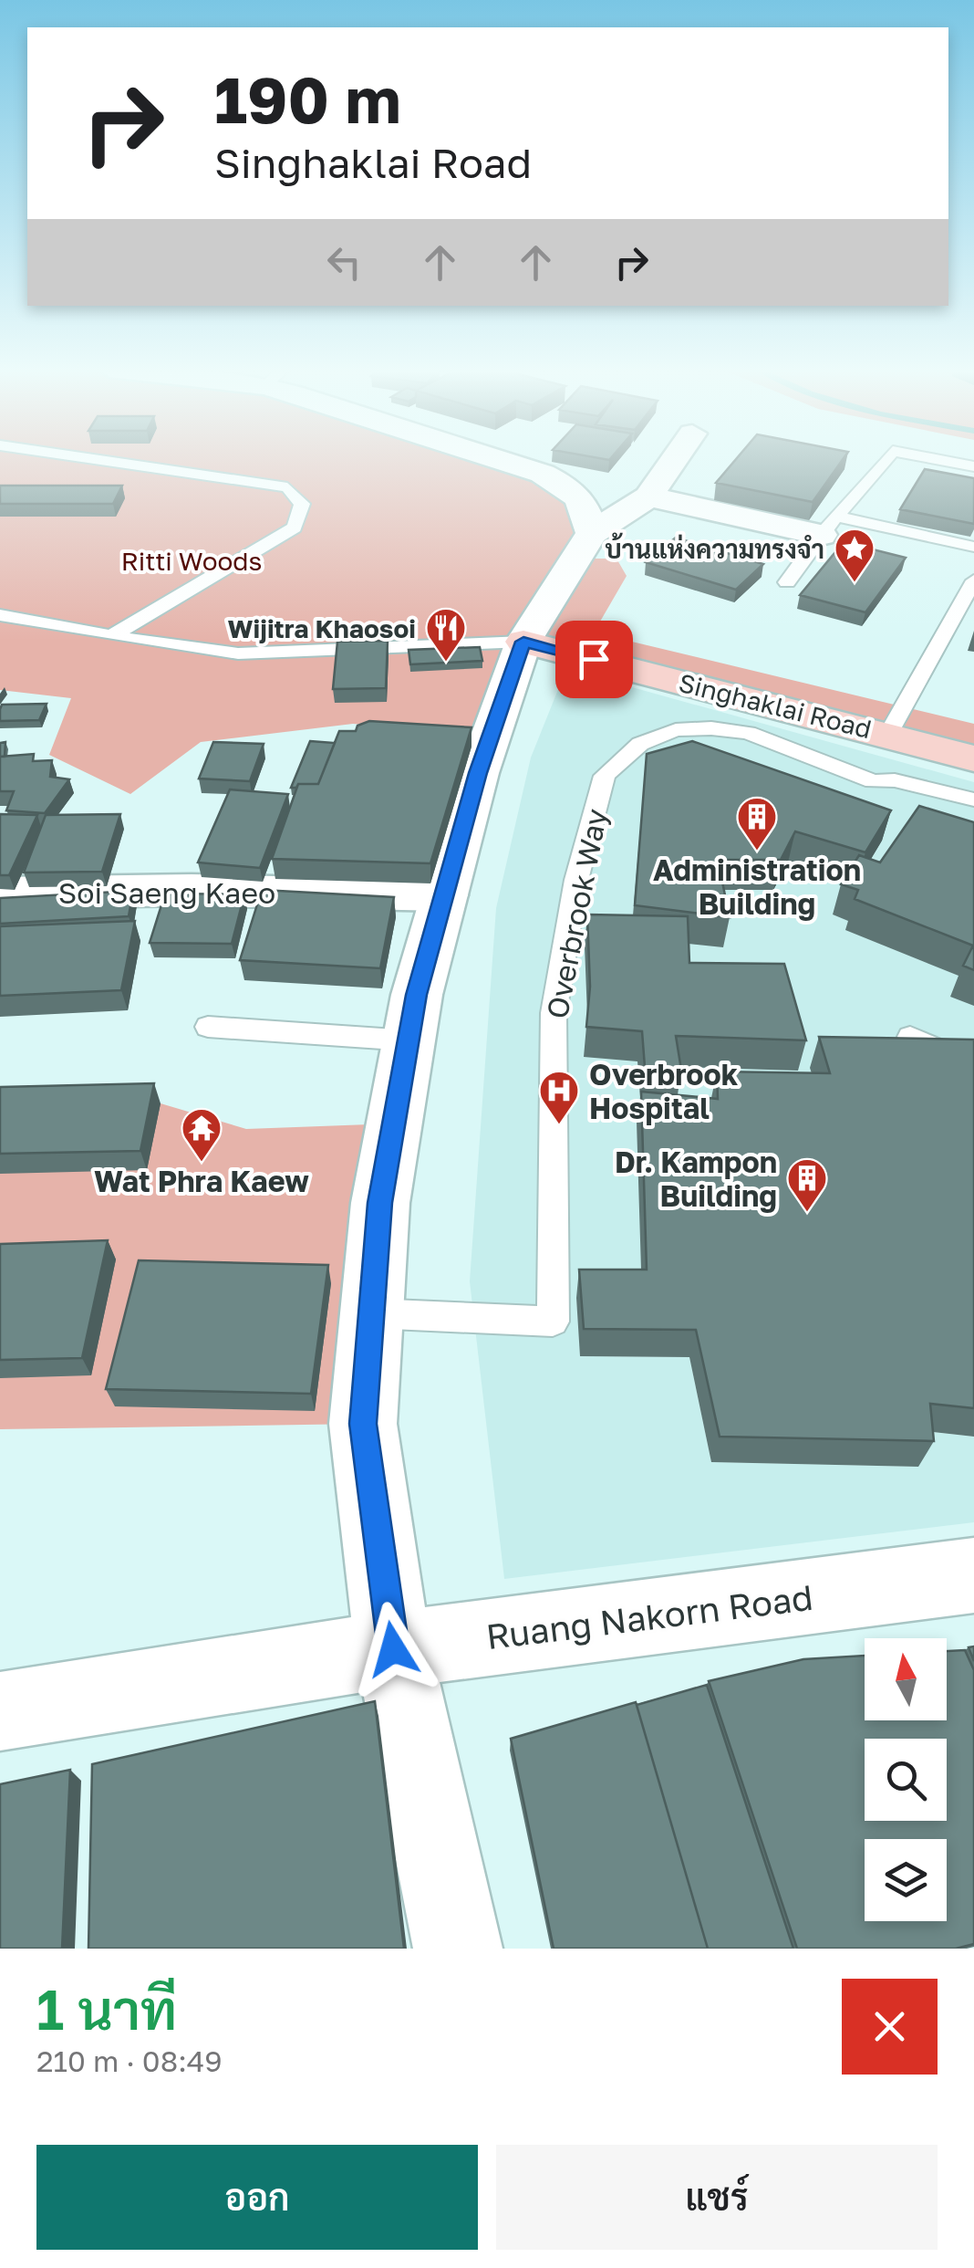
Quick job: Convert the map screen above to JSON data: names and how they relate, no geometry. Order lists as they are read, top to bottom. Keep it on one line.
{"streets":{"main road":["Singhaklai Road"],"street":["Soi Saeng Kaeo","Ruang Nakorn Road"],"lane":["Overbrook Way"]},"parks":["Ritti Woods"],"places":{"place":["บ้านแห่งความทรงจำ"],"restaurant":["Wijitra Khaosoi"],"building":["Administration Building","Dr. Kampon Building"],"hospital":["Overbrook Hospital"],"temple":["Wat Phra Kaew"]},"north":"top","page":{"turn":["190 m","Singhaklai Road"],"heading":["1 นาที","210 m · 08:49"],"buttons":["ออก","แชร์"]}}
